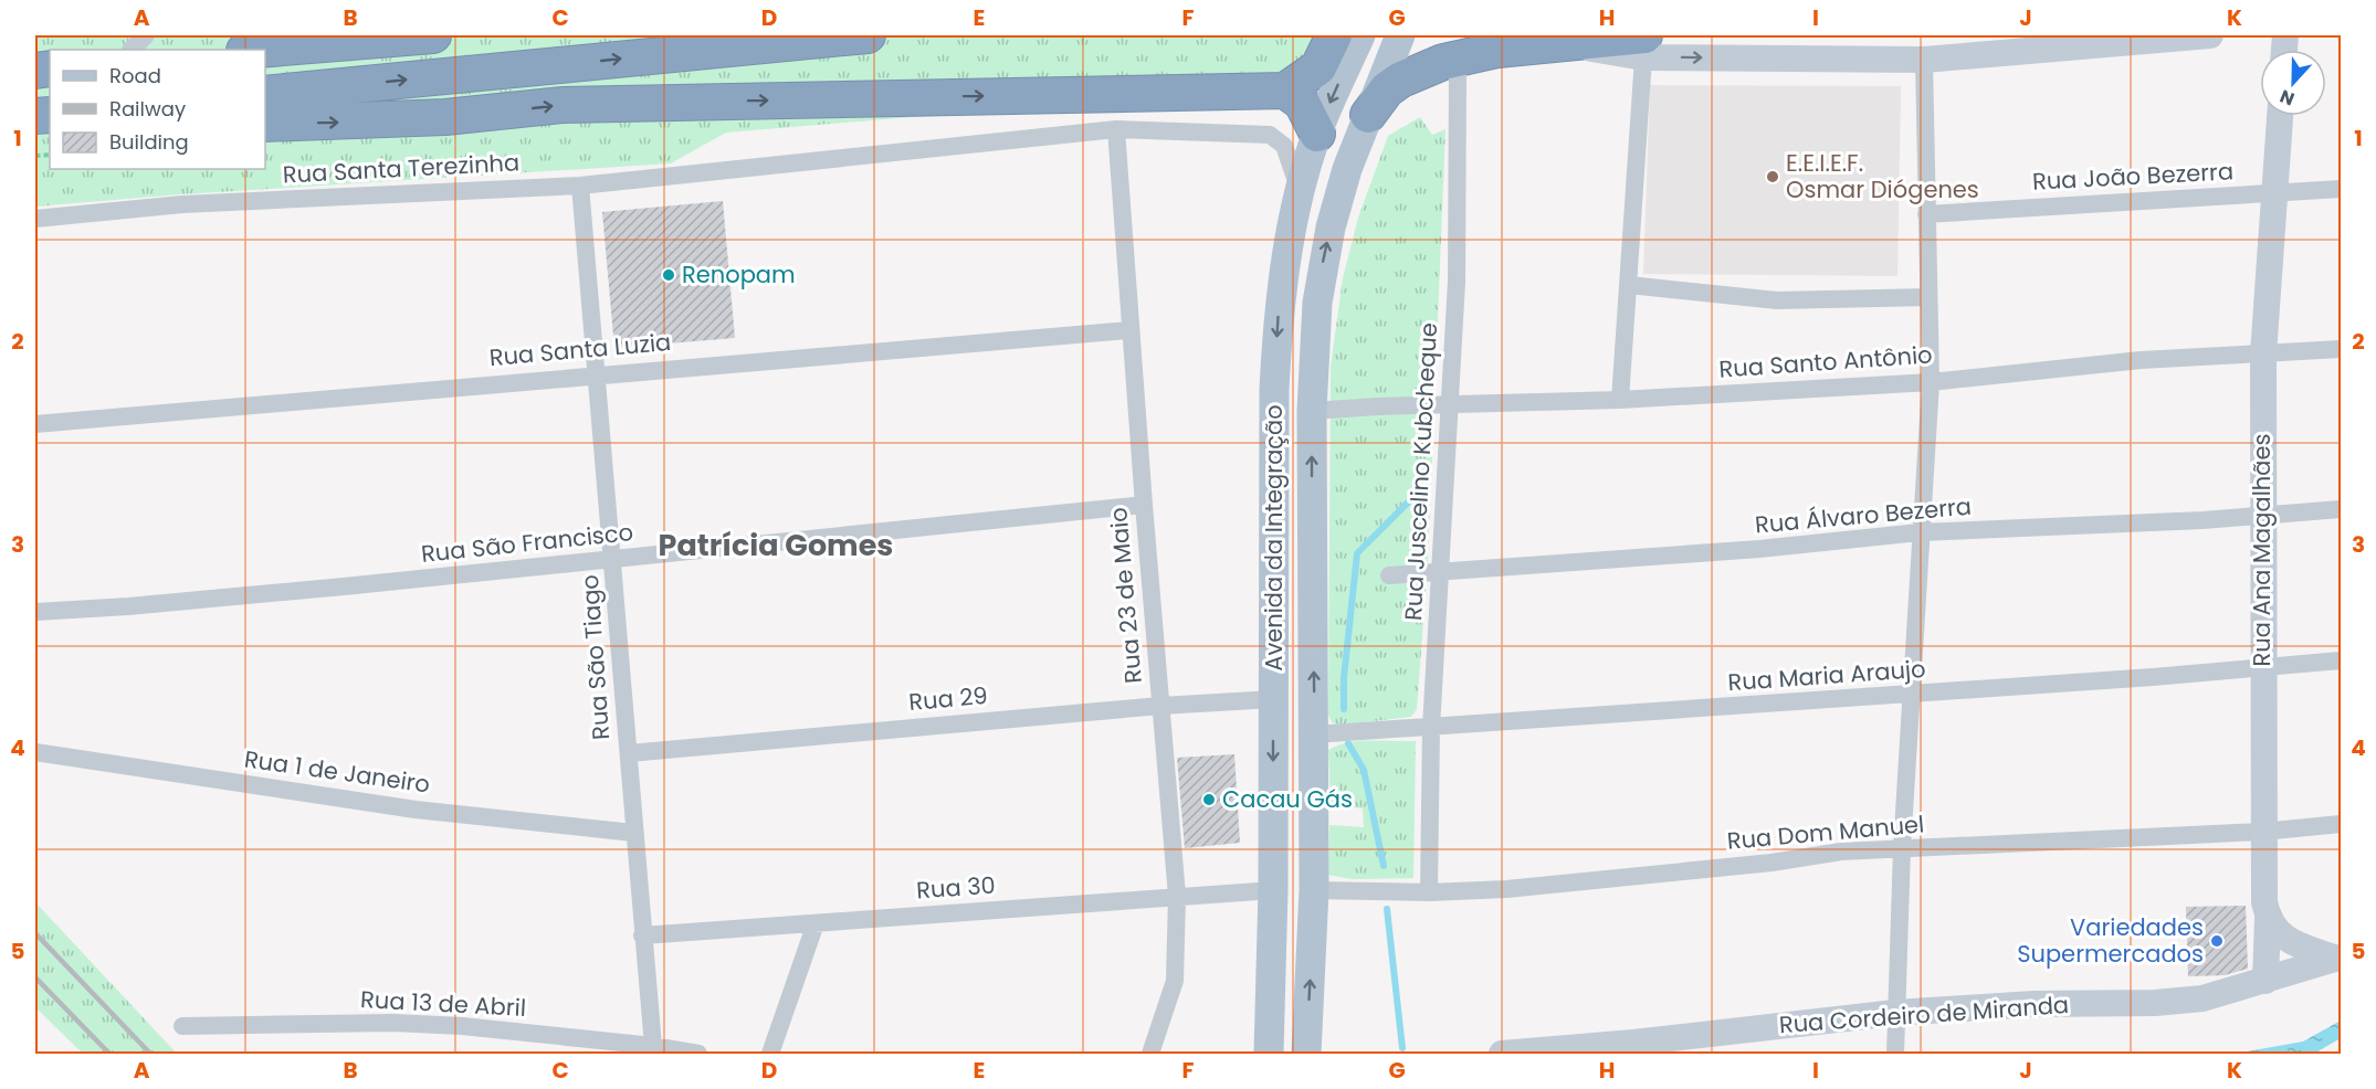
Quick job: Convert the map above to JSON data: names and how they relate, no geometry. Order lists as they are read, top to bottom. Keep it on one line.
{"streets":{"main road":["Avenida da Integração"],"street":["Rua Santa Terezinha","Rua João Bezerra","Rua Santa Luzia","Rua Santo Antônio","Rua Juscelino Kubcheque","Rua Álvaro Bezerra","Rua São Francisco","Rua Ana Magalhães","Rua 23 de Maio","Rua São Tiago","Rua Maria Araujo","Rua 29","Rua 1 de Janeiro","Rua Dom Manuel","Rua 30","Rua 13 de Abril","Rua Cordeiro de Miranda"]},"crossings":[["Rua Santa Terezinha","Rua 23 de Maio"],["Rua Santa Terezinha","Rua São Tiago"],["Rua João Bezerra","Rua Ana Magalhães"],["Rua Santa Luzia","Rua 23 de Maio"],["Rua Santa Luzia","Rua São Tiago"],["Rua Santo Antônio","Rua Juscelino Kubcheque"],["Rua Santo Antônio","Avenida da Integração"],["Rua Santo Antônio","Rua Ana Magalhães"],["Rua Juscelino Kubcheque","Rua Álvaro Bezerra"],["Rua Juscelino Kubcheque","Rua Maria Araujo"],["Rua Juscelino Kubcheque","Rua Dom Manuel"],["Rua Álvaro Bezerra","Rua Ana Magalhães"],["Avenida da Integração","Rua Maria Araujo"],["Avenida da Integração","Rua 29"],["Avenida da Integração","Rua Dom Manuel"],["Avenida da Integração","Rua 30"],["Rua São Francisco","Rua 23 de Maio"],["Rua São Francisco","Rua São Tiago"],["Rua Ana Magalhães","Rua Maria Araujo"],["Rua Ana Magalhães","Rua Dom Manuel"],["Rua Ana Magalhães","Rua Cordeiro de Miranda"],["Rua 23 de Maio","Rua 29"],["Rua 23 de Maio","Rua 30"],["Rua São Tiago","Rua 29"],["Rua São Tiago","Rua 1 de Janeiro"],["Rua São Tiago","Rua 30"],["Rua São Tiago","Rua 13 de Abril"]],"districts":["Patrícia Gomes"],"places":["E.E.I.E.F. Osmar Diógenes","Renopam","Cacau Gás","Variedades Supermercados"],"legend":["Road","Railway","Building"],"north":"bottom","grid":{"columns":["A","B","C","D","E","F","G","H","I","J","K"],"rows":["1","2","3","4","5"]}}
